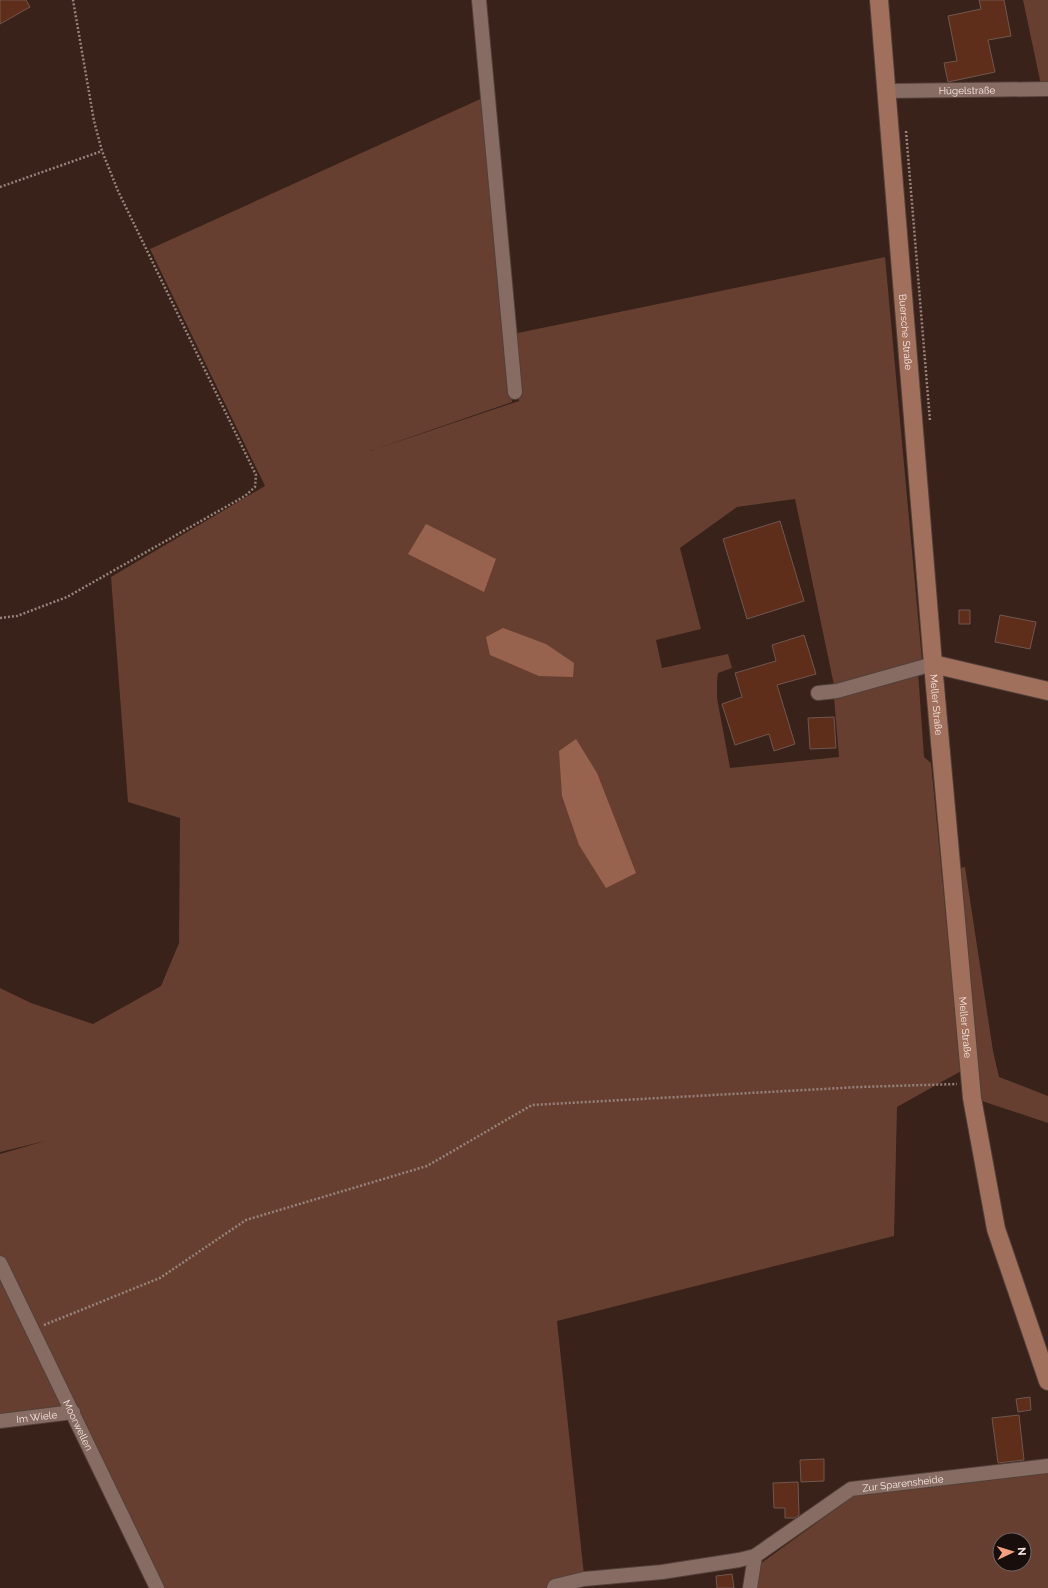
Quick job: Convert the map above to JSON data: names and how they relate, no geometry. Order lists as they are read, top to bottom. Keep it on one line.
{"streets":{"main road":["Buersche Straße","Meller Straße"],"street":["Hügelstraße","Im Wiele","Moorwellen","Zur Sparensheide"]},"crossings":[["Hügelstraße","Buersche Straße"],["Buersche Straße","Meller Straße"],["Im Wiele","Moorwellen"]],"north":"right"}
